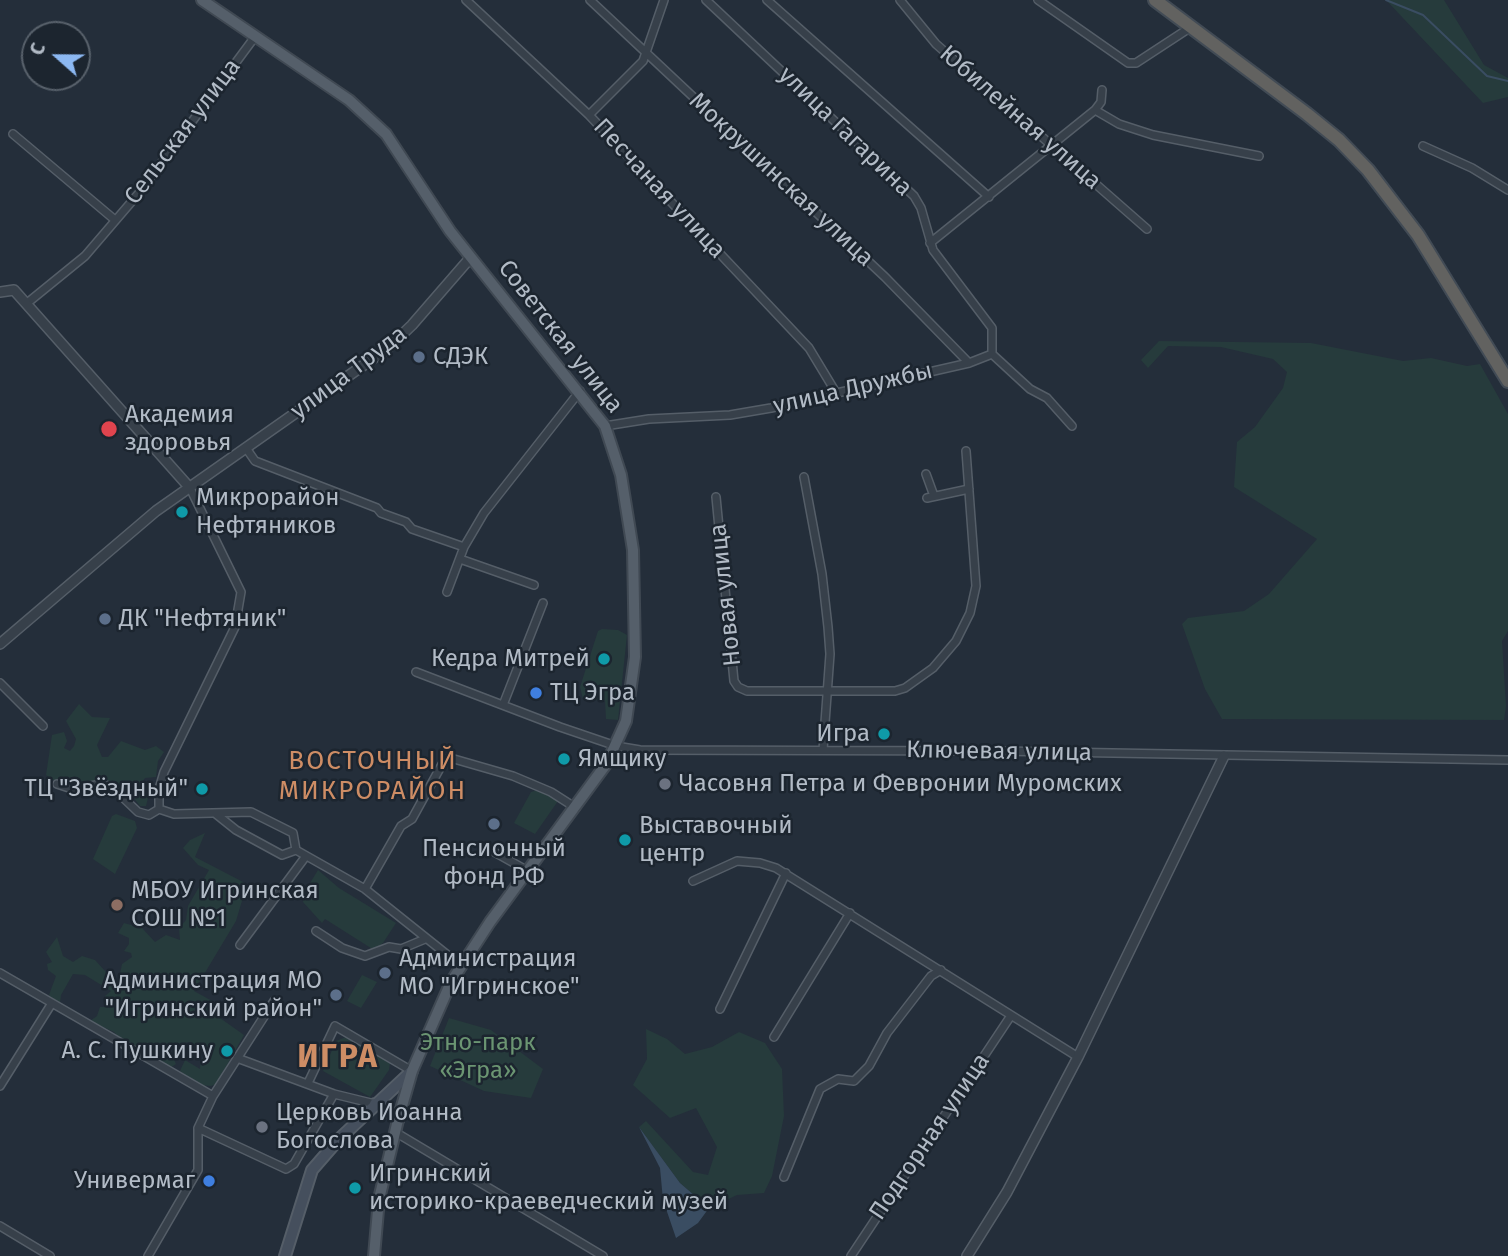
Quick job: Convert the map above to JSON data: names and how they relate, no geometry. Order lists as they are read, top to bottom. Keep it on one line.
{"streets":{"main road":["Советская улица"],"street":["Юбилейная улица","Сельская улица","улица Гагарина","Мокрушинская улица","Песчаная улица","улица Труда","улица Дружбы","Новая улица","Ключевая улица","Подгорная улица"]},"crossings":[["Сельская улица","Советская улица"],["улица Гагарина","улица Дружбы"],["Мокрушинская улица","улица Дружбы"],["Песчаная улица","улица Дружбы"],["Советская улица","улица Труда"],["Советская улица","улица Дружбы"],["Советская улица","Ключевая улица"]],"districts":["ВОСТОЧНЫЙ МИКРОРАЙОН","ИГРА"],"parks":["Этно-парк «Эгра»"],"places":["СДЭК","Академия здоровья","Микрорайон Нефтяников","ДК \"Нефтяник\"","Кедра Митрей","ТЦ Эгра","Игра","Ямщику","Часовня Петра и Февронии Муромских","ТЦ \"Звёздный\"","Пенсионный фонд РФ","Выставочный центр","МБОУ Игринская СОШ №1","Администрация МО \"Игринское\"","Администрация МО \"Игринский район\"","А. С. Пушкину","Церковь Иоанна Богослова","Универмаг","Игринский историко-краеведческий музей"],"north":"left"}
